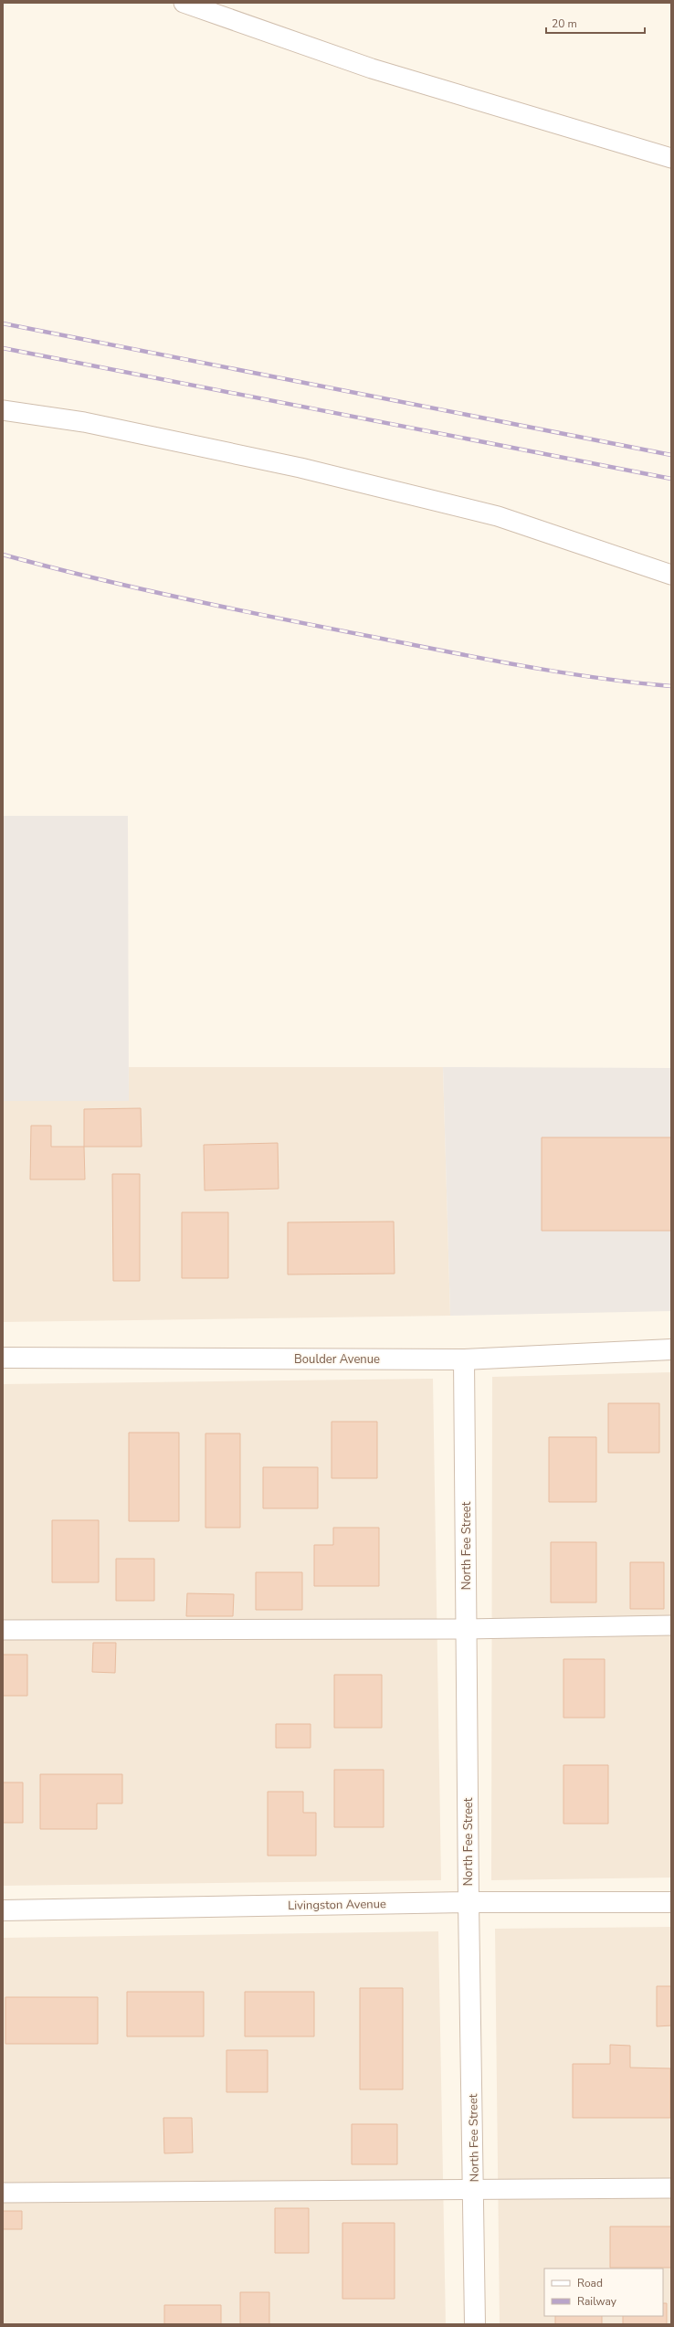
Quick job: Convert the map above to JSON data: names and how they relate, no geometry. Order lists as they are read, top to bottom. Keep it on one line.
{"streets":{"street":["Boulder Avenue","North Fee Street","Livingston Avenue"]},"crossings":[["Boulder Avenue","North Fee Street"],["North Fee Street","Livingston Avenue"]],"legend":["Road","Railway"],"scale_bar":"20 m"}
